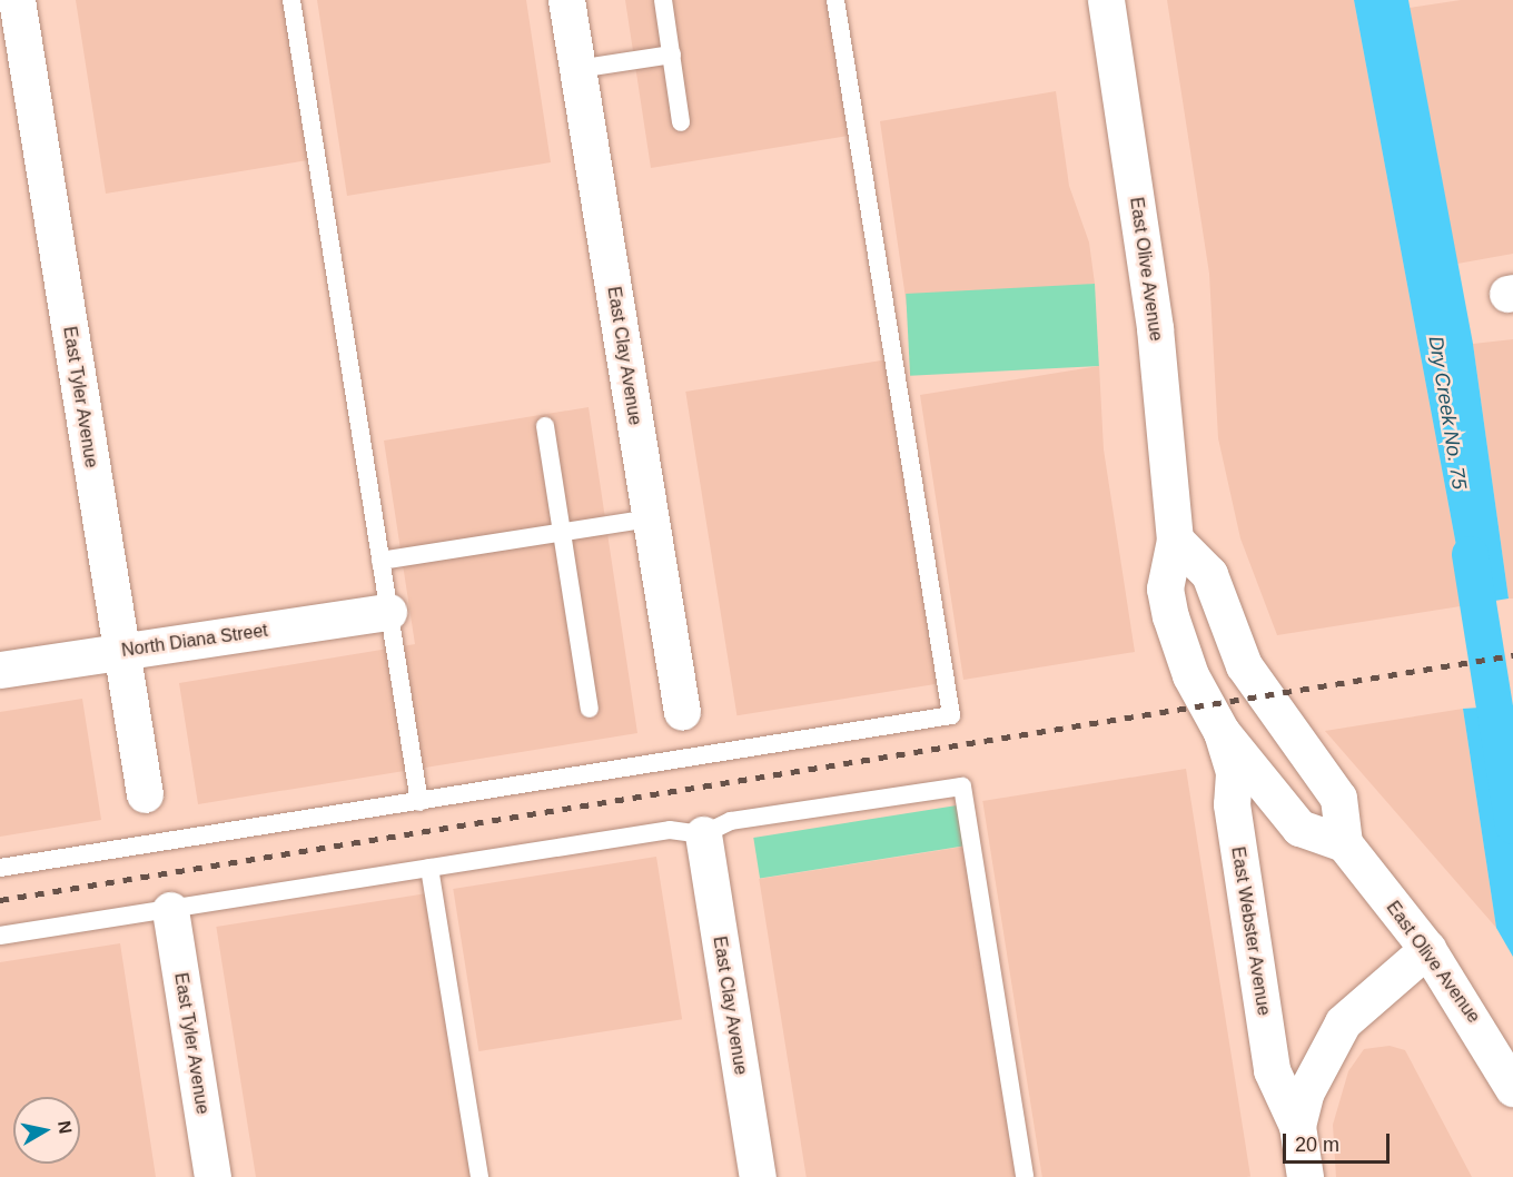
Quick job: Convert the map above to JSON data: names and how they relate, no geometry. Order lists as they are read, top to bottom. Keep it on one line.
{"streets":{"street":["East Olive Avenue","East Clay Avenue","East Tyler Avenue","North Diana Street","East Webster Avenue"]},"crossings":[["East Olive Avenue","East Webster Avenue"],["East Tyler Avenue","North Diana Street"]],"water":["Dry Creek No. 75"],"scale_bar":"20 m","north":"right"}
